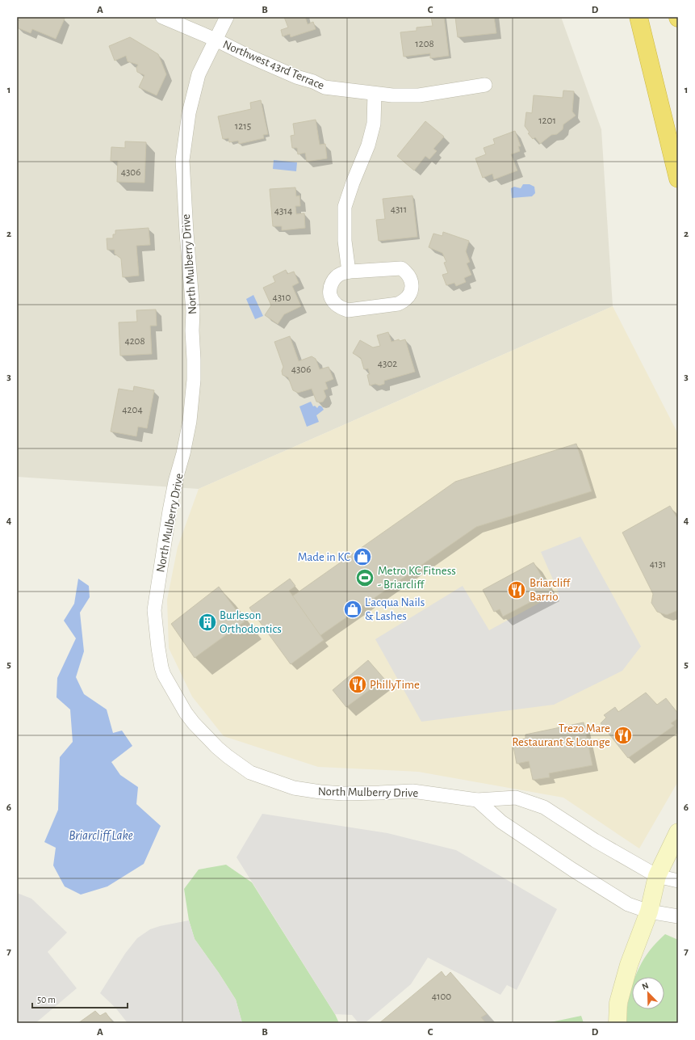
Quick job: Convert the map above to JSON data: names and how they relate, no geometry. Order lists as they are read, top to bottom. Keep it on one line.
{"streets":{"street":["Northwest 43rd Terrace","North Mulberry Drive"]},"crossings":[["Northwest 43rd Terrace","North Mulberry Drive"]],"water":["Briarcliff Lake"],"places":{"shop":["Made in KC","L'acqua Nails & Lashes"],"sports":["Metro KC Fitness - Briarcliff"],"restaurant":["Briarcliff Barrio","PhillyTime","Trezo Mare Restaurant & Lounge"],"building":["Burleson Orthodontics"]},"house_numbers":["1208","1201","1215","4306","4311","4314","4310","4208","4302","4306","4204","4131","4100"],"scale_bar":"50 m","north":"top left","grid":{"columns":["A","B","C","D"],"rows":["1","2","3","4","5","6","7"]}}
